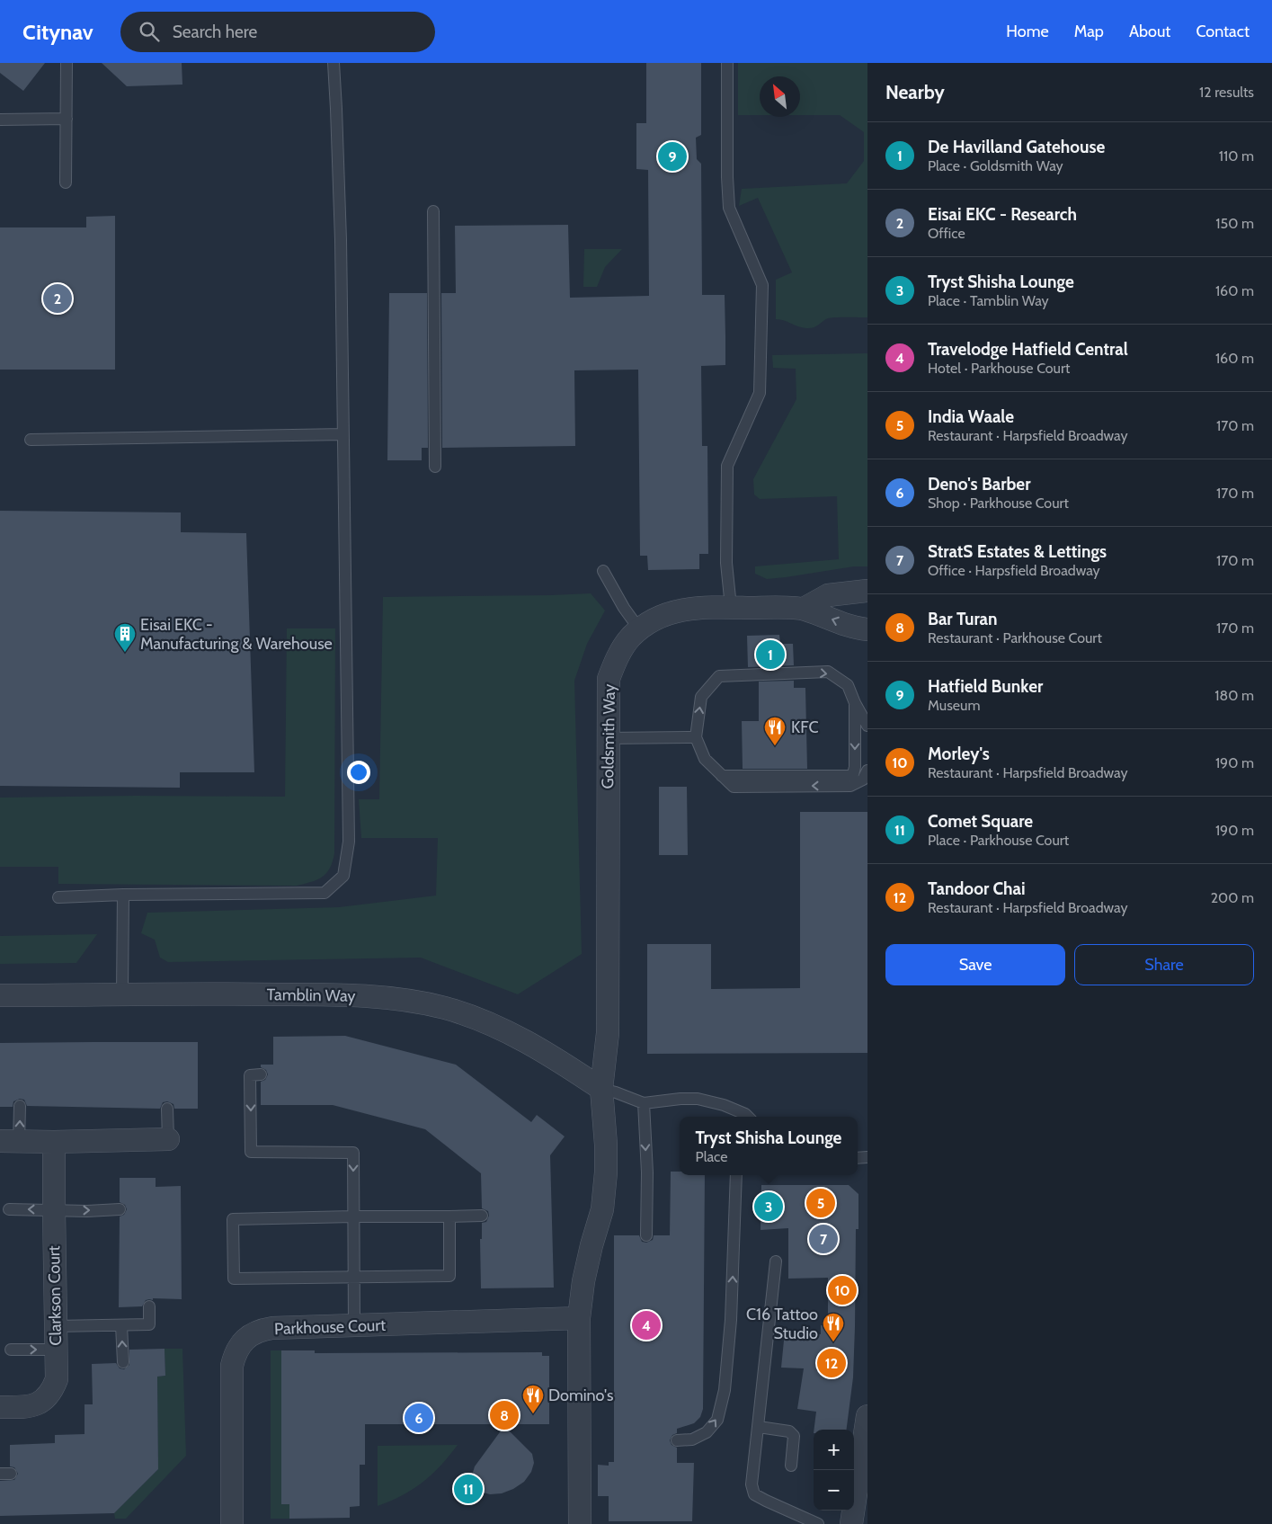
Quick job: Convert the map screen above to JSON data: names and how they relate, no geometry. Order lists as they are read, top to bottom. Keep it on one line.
{"streets":{"street":["Goldsmith Way","Tamblin Way","Clarkson Court","Parkhouse Court"]},"crossings":[["Goldsmith Way","Tamblin Way"],["Goldsmith Way","Parkhouse Court"]],"places":{"building":["Eisai EKC - Manufacturing & Warehouse"],"restaurant":["KFC","C16 Tattoo Studio","Domino's"]},"north":"top left","page":{"header":"Citynav","search":"Search here","nav":["Home","Map","About","Contact"],"heading":["Nearby","12 results"],"list":[{"mark":"1","name":"De Havilland Gatehouse","note":"Place · Goldsmith Way","value":"110 m"},{"mark":"2","name":"Eisai EKC - Research","note":"Office","value":"150 m"},{"mark":"3","name":"Tryst Shisha Lounge","note":"Place · Tamblin Way","value":"160 m"},{"mark":"4","name":"Travelodge Hatfield Central","note":"Hotel · Parkhouse Court","value":"160 m"},{"mark":"5","name":"India Waale","note":"Restaurant · Harpsfield Broadway","value":"170 m"},{"mark":"6","name":"Deno's Barber","note":"Shop · Parkhouse Court","value":"170 m"},{"mark":"7","name":"StratS Estates & Lettings","note":"Office · Harpsfield Broadway","value":"170 m"},{"mark":"8","name":"Bar Turan","note":"Restaurant · Parkhouse Court","value":"170 m"},{"mark":"9","name":"Hatfield Bunker","note":"Museum","value":"180 m"},{"mark":"10","name":"Morley's","note":"Restaurant · Harpsfield Broadway","value":"190 m"},{"mark":"11","name":"Comet Square","note":"Place · Parkhouse Court","value":"190 m"},{"mark":"12","name":"Tandoor Chai","note":"Restaurant · Harpsfield Broadway","value":"200 m"}],"pins":["9","2","1","5","3","7","10","4","12","8","6","11"],"buttons":["Save","Share"],"popup":["Tryst Shisha Lounge","Place"],"map_buttons":["+","−"]}}
